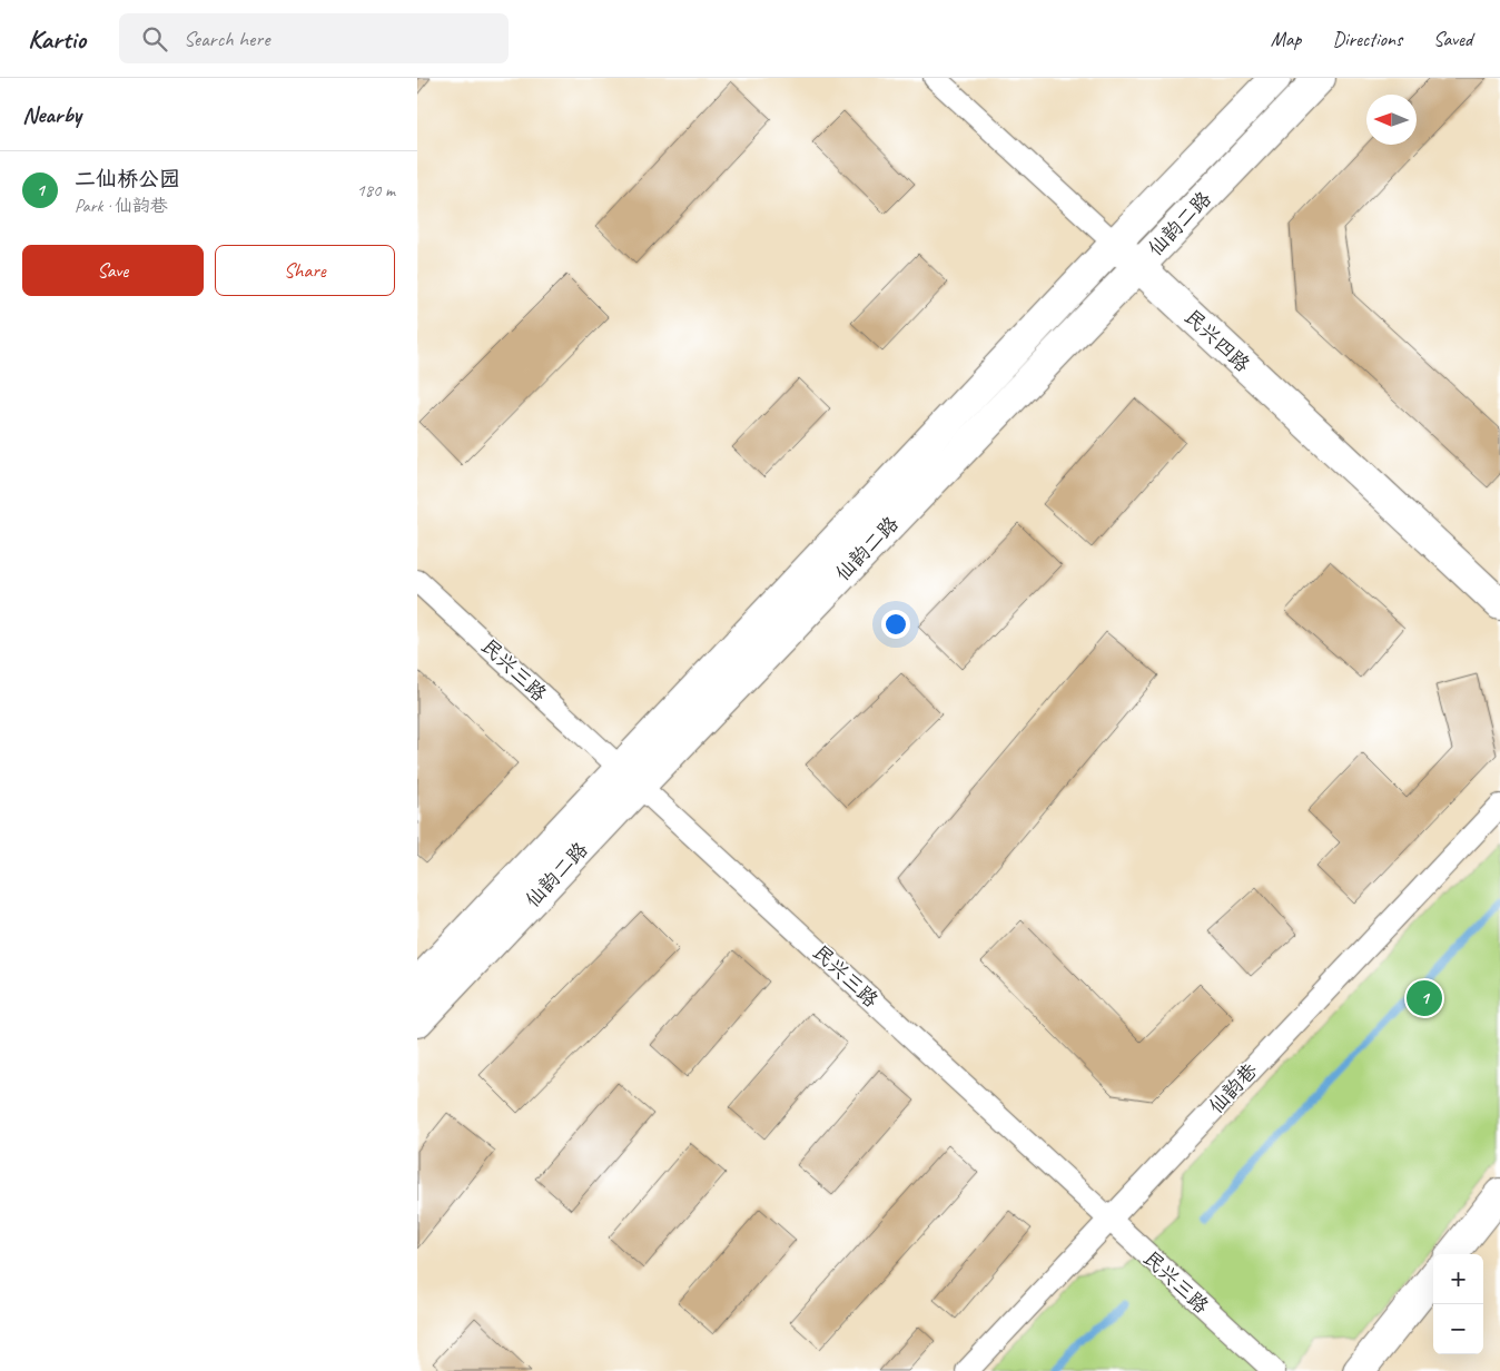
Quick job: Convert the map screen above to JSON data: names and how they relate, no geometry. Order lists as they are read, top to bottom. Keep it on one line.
{"streets":{"street":["仙韵二路","民兴四路","民兴三路","仙韵巷"]},"crossings":[["仙韵二路","民兴四路"],["仙韵二路","民兴三路"],["民兴三路","仙韵巷"]],"north":"left","page":{"header":"Kartio","search":"Search here","nav":["Map","Directions","Saved"],"heading":"Nearby","list":[{"mark":"1","name":"二仙桥公园","note":"Park · 仙韵巷","value":"180 m"}],"buttons":["Save","Share"],"pins":"1","map_buttons":["+","−"]}}
